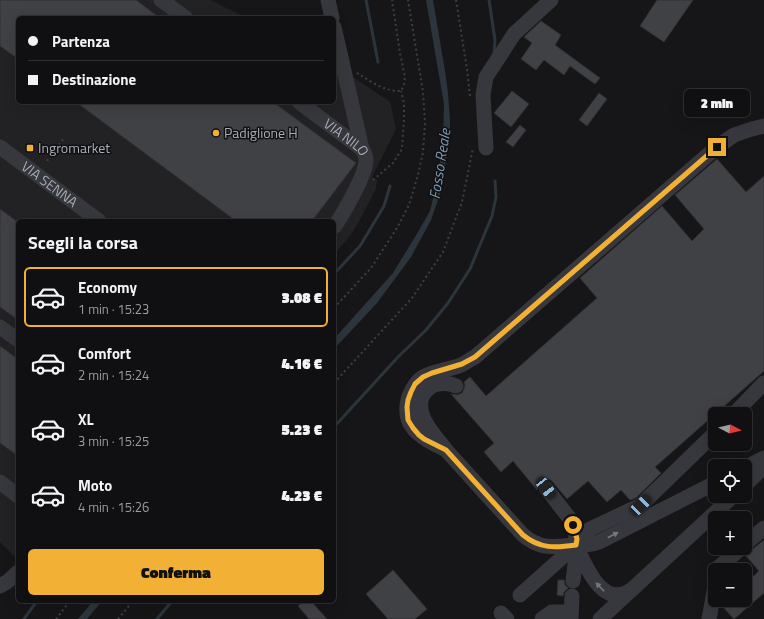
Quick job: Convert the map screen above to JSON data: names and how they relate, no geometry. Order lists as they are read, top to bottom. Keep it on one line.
{"streets":{"street":["VIA NILO","VIA SENNA"]},"water":["Fosso Reale"],"places":{"other":["Padiglione H"],"transit":["Ingromarket"]},"north":"right","page":{"banner":["Partenza","Destinazione"],"bubble":"2 min","heading":"Scegli la corsa","list":[{"name":"Economy","note":"1 min · 15:23","value":"3.08 €"},{"name":"Comfort","note":"2 min · 15:24","value":"4.16 €"},{"name":"XL","note":"3 min · 15:25","value":"5.23 €"},{"name":"Moto","note":"4 min · 15:26","value":"4.23 €"}],"map_buttons":["+","−"],"buttons":"Conferma"}}
